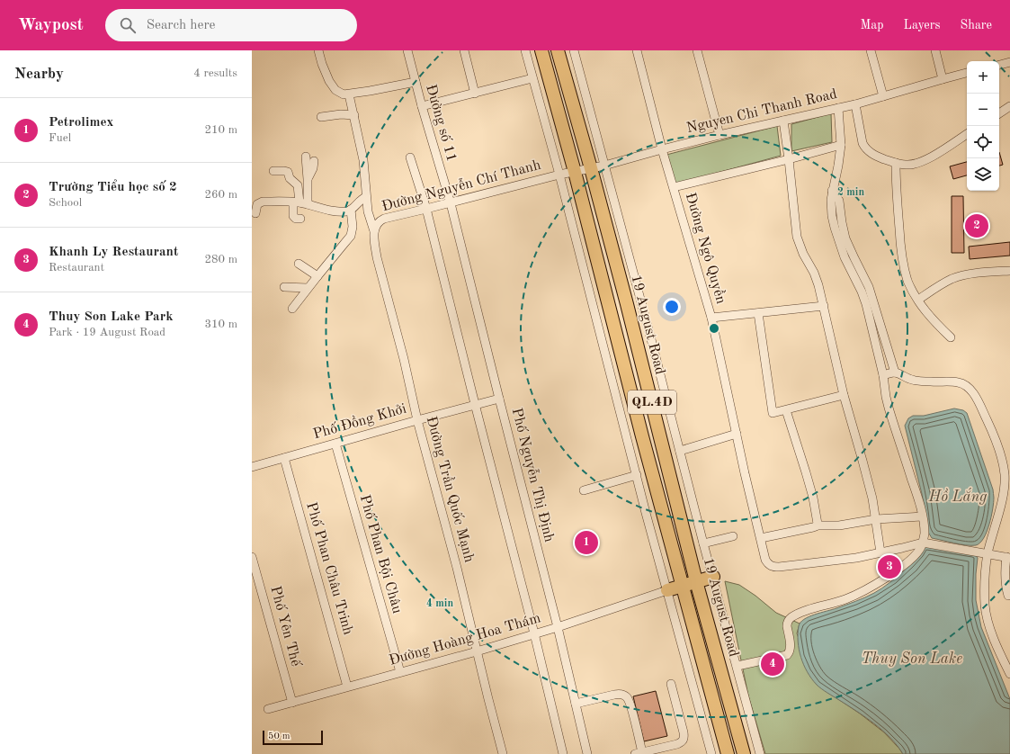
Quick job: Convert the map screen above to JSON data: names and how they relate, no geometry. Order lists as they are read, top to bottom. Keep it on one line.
{"streets":{"highway":["19 August Road","QL.4D"],"street":["Nguyen Chi Thanh Road","Đường số 11","Đường Nguyễn Chí Thanh","Đường Ngô Quyền","Phố Đồng Khởi","Phố Nguyễn Thị Định","Đường Trần Quốc Mạnh","Phố Phan Bội Châu","Phố Phan Châu Trinh","Phố Yên Thế","Đường Hoàng Hoa Thám"]},"crossings":[["Nguyen Chi Thanh Road","Đường Nguyễn Chí Thanh"],["Nguyen Chi Thanh Road","Đường Ngô Quyền"],["Nguyen Chi Thanh Road","19 August Road"],["Nguyen Chi Thanh Road","QL.4D"],["Đường số 11","Đường Nguyễn Chí Thanh"],["Đường số 11","Phố Nguyễn Thị Định"],["Đường Nguyễn Chí Thanh","Phố Nguyễn Thị Định"],["Đường Nguyễn Chí Thanh","Đường Trần Quốc Mạnh"],["Phố Đồng Khởi","Phố Nguyễn Thị Định"],["Phố Đồng Khởi","Đường Trần Quốc Mạnh"],["Phố Đồng Khởi","Phố Phan Bội Châu"],["Phố Đồng Khởi","Phố Phan Châu Trinh"],["Phố Nguyễn Thị Định","Đường Hoàng Hoa Thám"],["Đường Trần Quốc Mạnh","Đường Hoàng Hoa Thám"],["Phố Phan Bội Châu","Đường Hoàng Hoa Thám"],["Phố Phan Châu Trinh","Đường Hoàng Hoa Thám"],["Phố Yên Thế","Đường Hoàng Hoa Thám"]],"water":["Hồ Lắng","Thuy Son Lake"],"scale_bar":"50 m","page":{"header":"Waypost","search":"Search here","nav":["Map","Layers","Share"],"heading":["Nearby","4 results"],"map_buttons":["+","−"],"list":[{"mark":"1","name":"Petrolimex","note":"Fuel","value":"210 m"},{"mark":"2","name":"Trường Tiểu học số 2","note":"School","value":"260 m"},{"mark":"3","name":"Khanh Ly Restaurant","note":"Restaurant","value":"280 m"},{"mark":"4","name":"Thuy Son Lake Park","note":"Park · 19 August Road","value":"310 m"}],"pins":["2","1","3","4"],"scale":"50 m"},"rings":["2 min","4 min"]}
